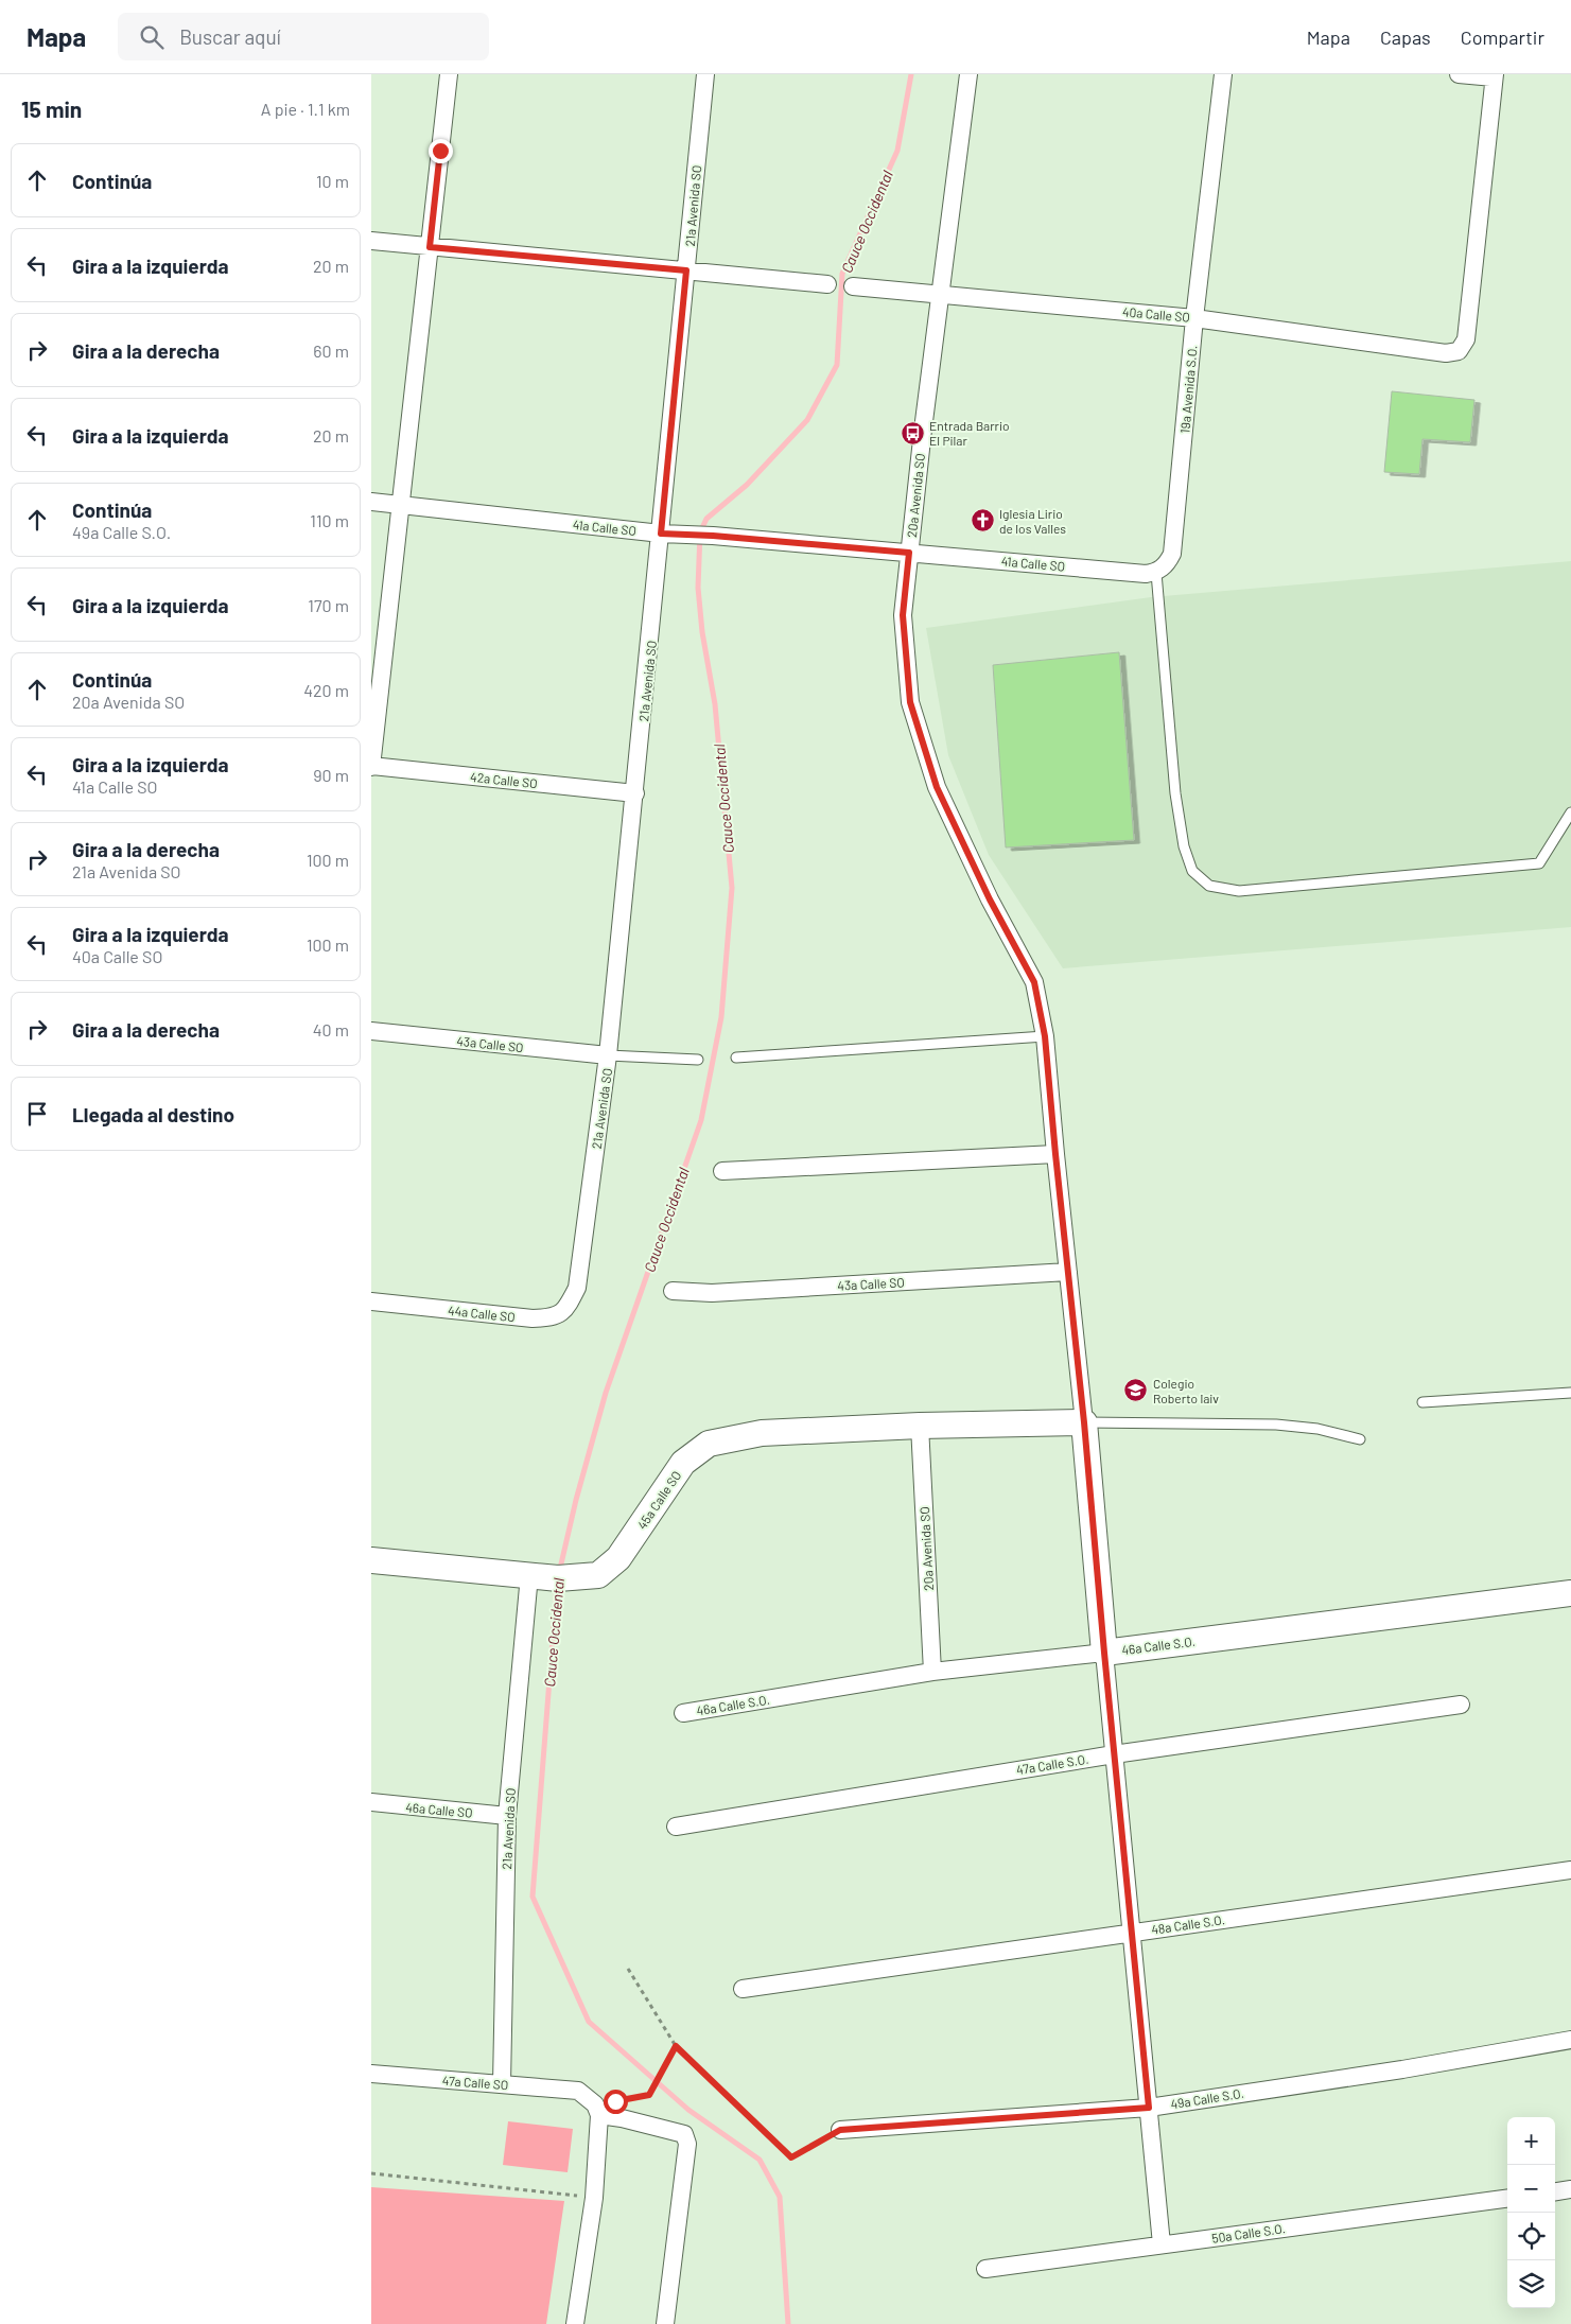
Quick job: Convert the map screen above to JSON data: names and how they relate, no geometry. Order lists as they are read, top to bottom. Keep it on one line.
{"streets":{"street":["21a Avenida SO","40a Calle SO","19a Avenida S.O.","20a Avenida SO","41a Calle SO","42a Calle SO","43a Calle SO","44a Calle SO","45a Calle SO","46a Calle S.O.","47a Calle S.O.","46a Calle SO","48a Calle S.O.","47a Calle SO","49a Calle S.O.","50a Calle S.O."]},"crossings":[["21a Avenida SO","41a Calle SO"],["21a Avenida SO","42a Calle SO"],["21a Avenida SO","43a Calle SO"],["21a Avenida SO","44a Calle SO"],["21a Avenida SO","45a Calle SO"],["21a Avenida SO","46a Calle SO"],["21a Avenida SO","47a Calle SO"],["40a Calle SO","19a Avenida S.O."],["40a Calle SO","20a Avenida SO"],["19a Avenida S.O.","41a Calle SO"],["20a Avenida SO","41a Calle SO"],["20a Avenida SO","43a Calle SO"],["20a Avenida SO","45a Calle SO"],["20a Avenida SO","46a Calle S.O."]],"water":["Cauce Occidental"],"places":{"bus stop":["Entrada Barrio El Pilar"],"church":["Iglesia Lirio de los Valles"],"school or university":["Colegio Roberto laiv"]},"page":{"header":"Mapa","search":"Buscar aquí","nav":["Mapa","Capas","Compartir"],"heading":["15 min","A pie · 1.1 km"],"list":[["Continúa","10 m"],["Gira a la izquierda","20 m"],["Gira a la derecha","60 m"],["Gira a la izquierda","20 m"],["Continúa","49a Calle S.O.","110 m"],["Gira a la izquierda","170 m"],["Continúa","20a Avenida SO","420 m"],["Gira a la izquierda","41a Calle SO","90 m"],["Gira a la derecha","21a Avenida SO","100 m"],["Gira a la izquierda","40a Calle SO","100 m"],["Gira a la derecha","40 m"],"Llegada al destino"],"map_buttons":["+","−"]}}
